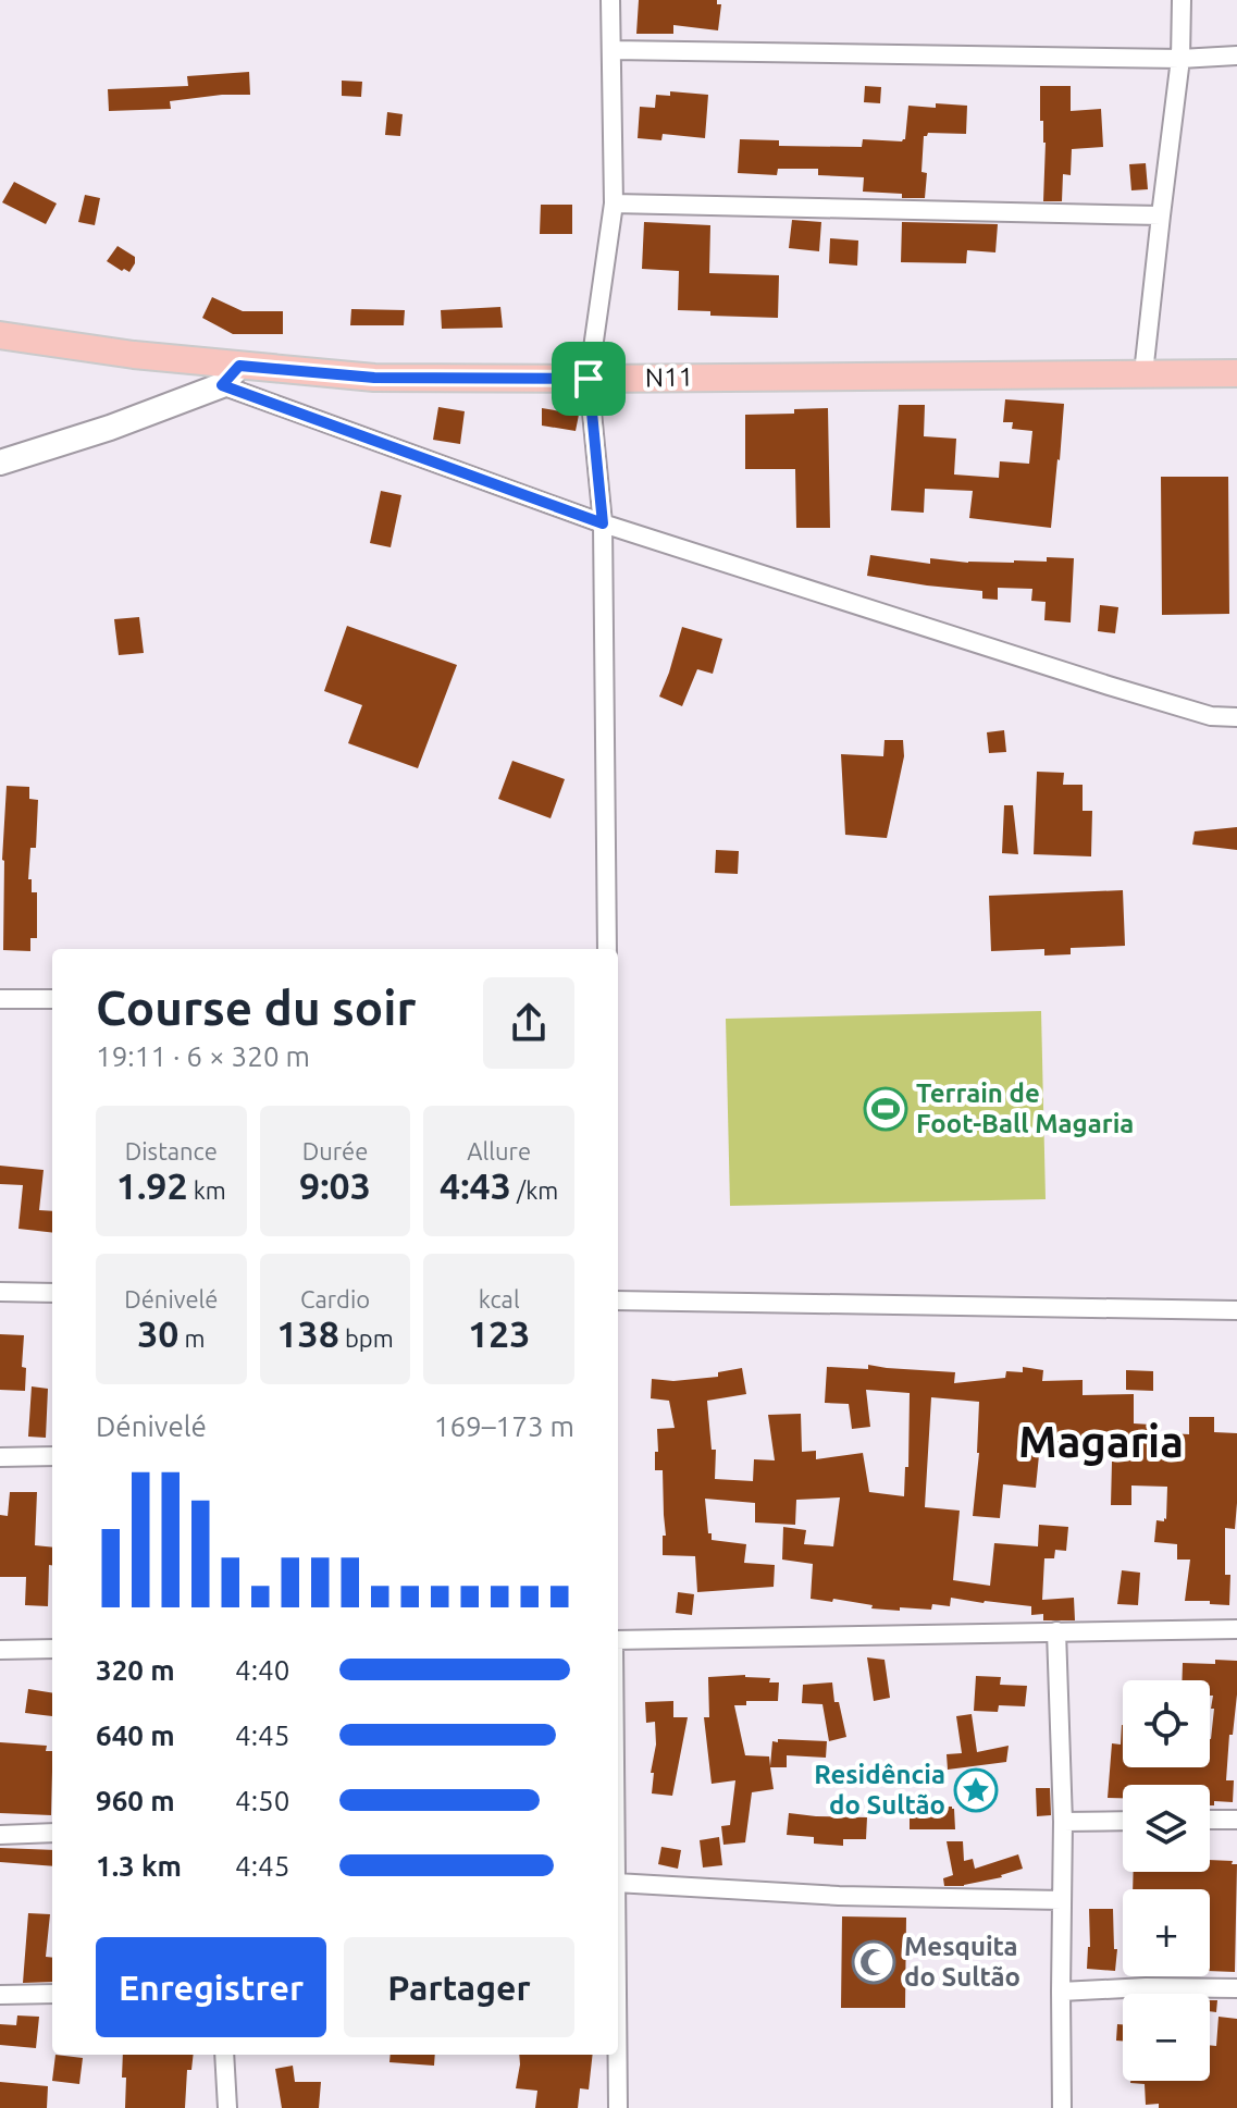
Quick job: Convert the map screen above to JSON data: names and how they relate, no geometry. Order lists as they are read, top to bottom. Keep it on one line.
{"streets":{"main road":["N11"]},"districts":["Magaria"],"places":{"sports":["Terrain de Foot-Ball Magaria"],"place":["Residência do Sultão"],"mosque":["Mesquita do Sultão"]},"page":{"heading":["Course du soir","19:11 · 6 × 320 m"],"stats":[["Distance","1.92 km"],["Durée","9:03"],["Allure","4:43 /km"],["Dénivelé","30 m"],["Cardio","138 bpm"],["kcal","123"]],"chart":["Dénivelé","169–173 m"],"list":[{"name":"320 m","note":"4:40"},{"name":"640 m","note":"4:45"},{"name":"960 m","note":"4:50"},{"name":"1.3 km","note":"4:45"}],"map_buttons":["+","−"],"buttons":["Enregistrer","Partager"]}}
